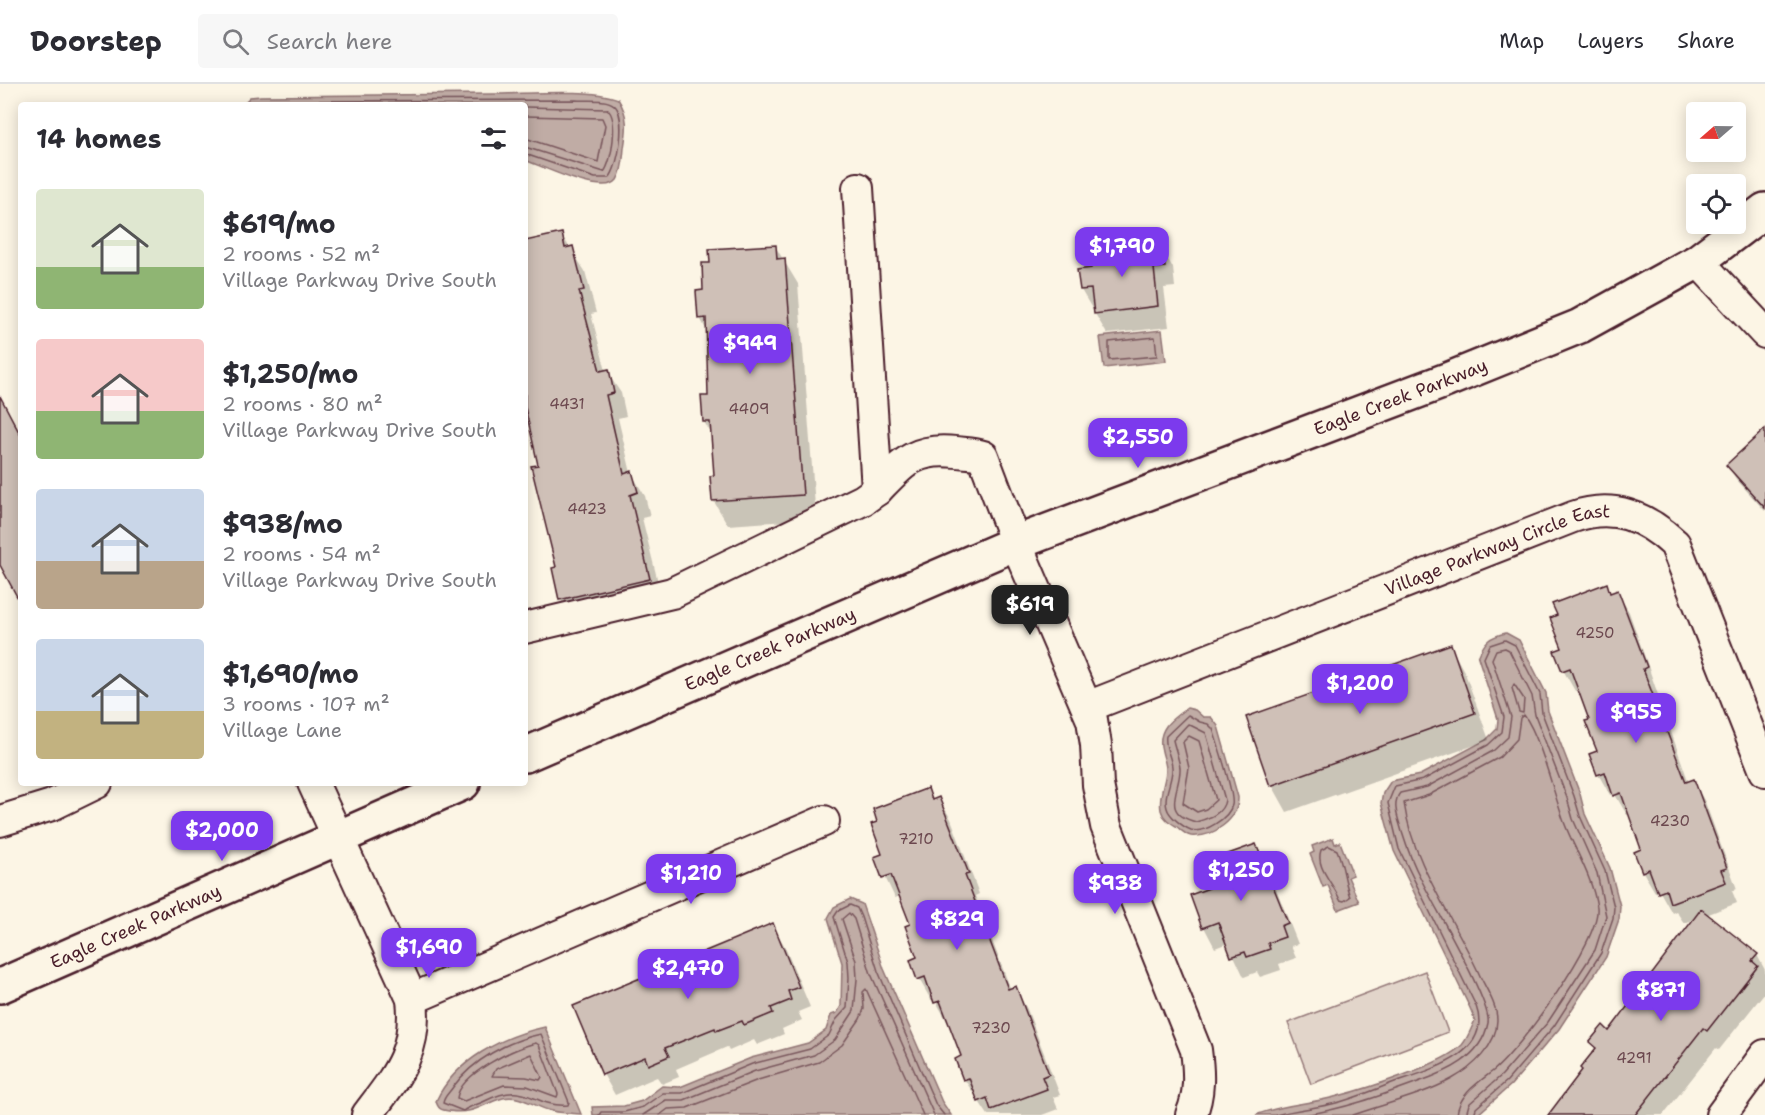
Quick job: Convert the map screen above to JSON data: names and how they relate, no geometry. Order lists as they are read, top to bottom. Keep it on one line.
{"streets":{"main road":["Eagle Creek Parkway"],"street":["Village Parkway Circle East"]},"house_numbers":["4431","4409","4423","4250","4230","7210","7230","4291"],"north":"left","page":{"header":"Doorstep","search":"Search here","nav":["Map","Layers","Share"],"heading":"14 homes","list":[{"name":"$619/mo","note":"2 rooms · 52 m² · Village Parkway Drive South"},{"name":"$1,250/mo","note":"2 rooms · 80 m² · Village Parkway Drive South"},{"name":"$938/mo","note":"2 rooms · 54 m² · Village Parkway Drive South"},{"name":"$1,690/mo","note":"3 rooms · 107 m² · Village Lane"}],"price":["$1,790","$949","$2,550","$619","$1,200","$955","$2,000","$1,250","$1,210","$938","$829","$1,690","$2,470","$871"]}}
